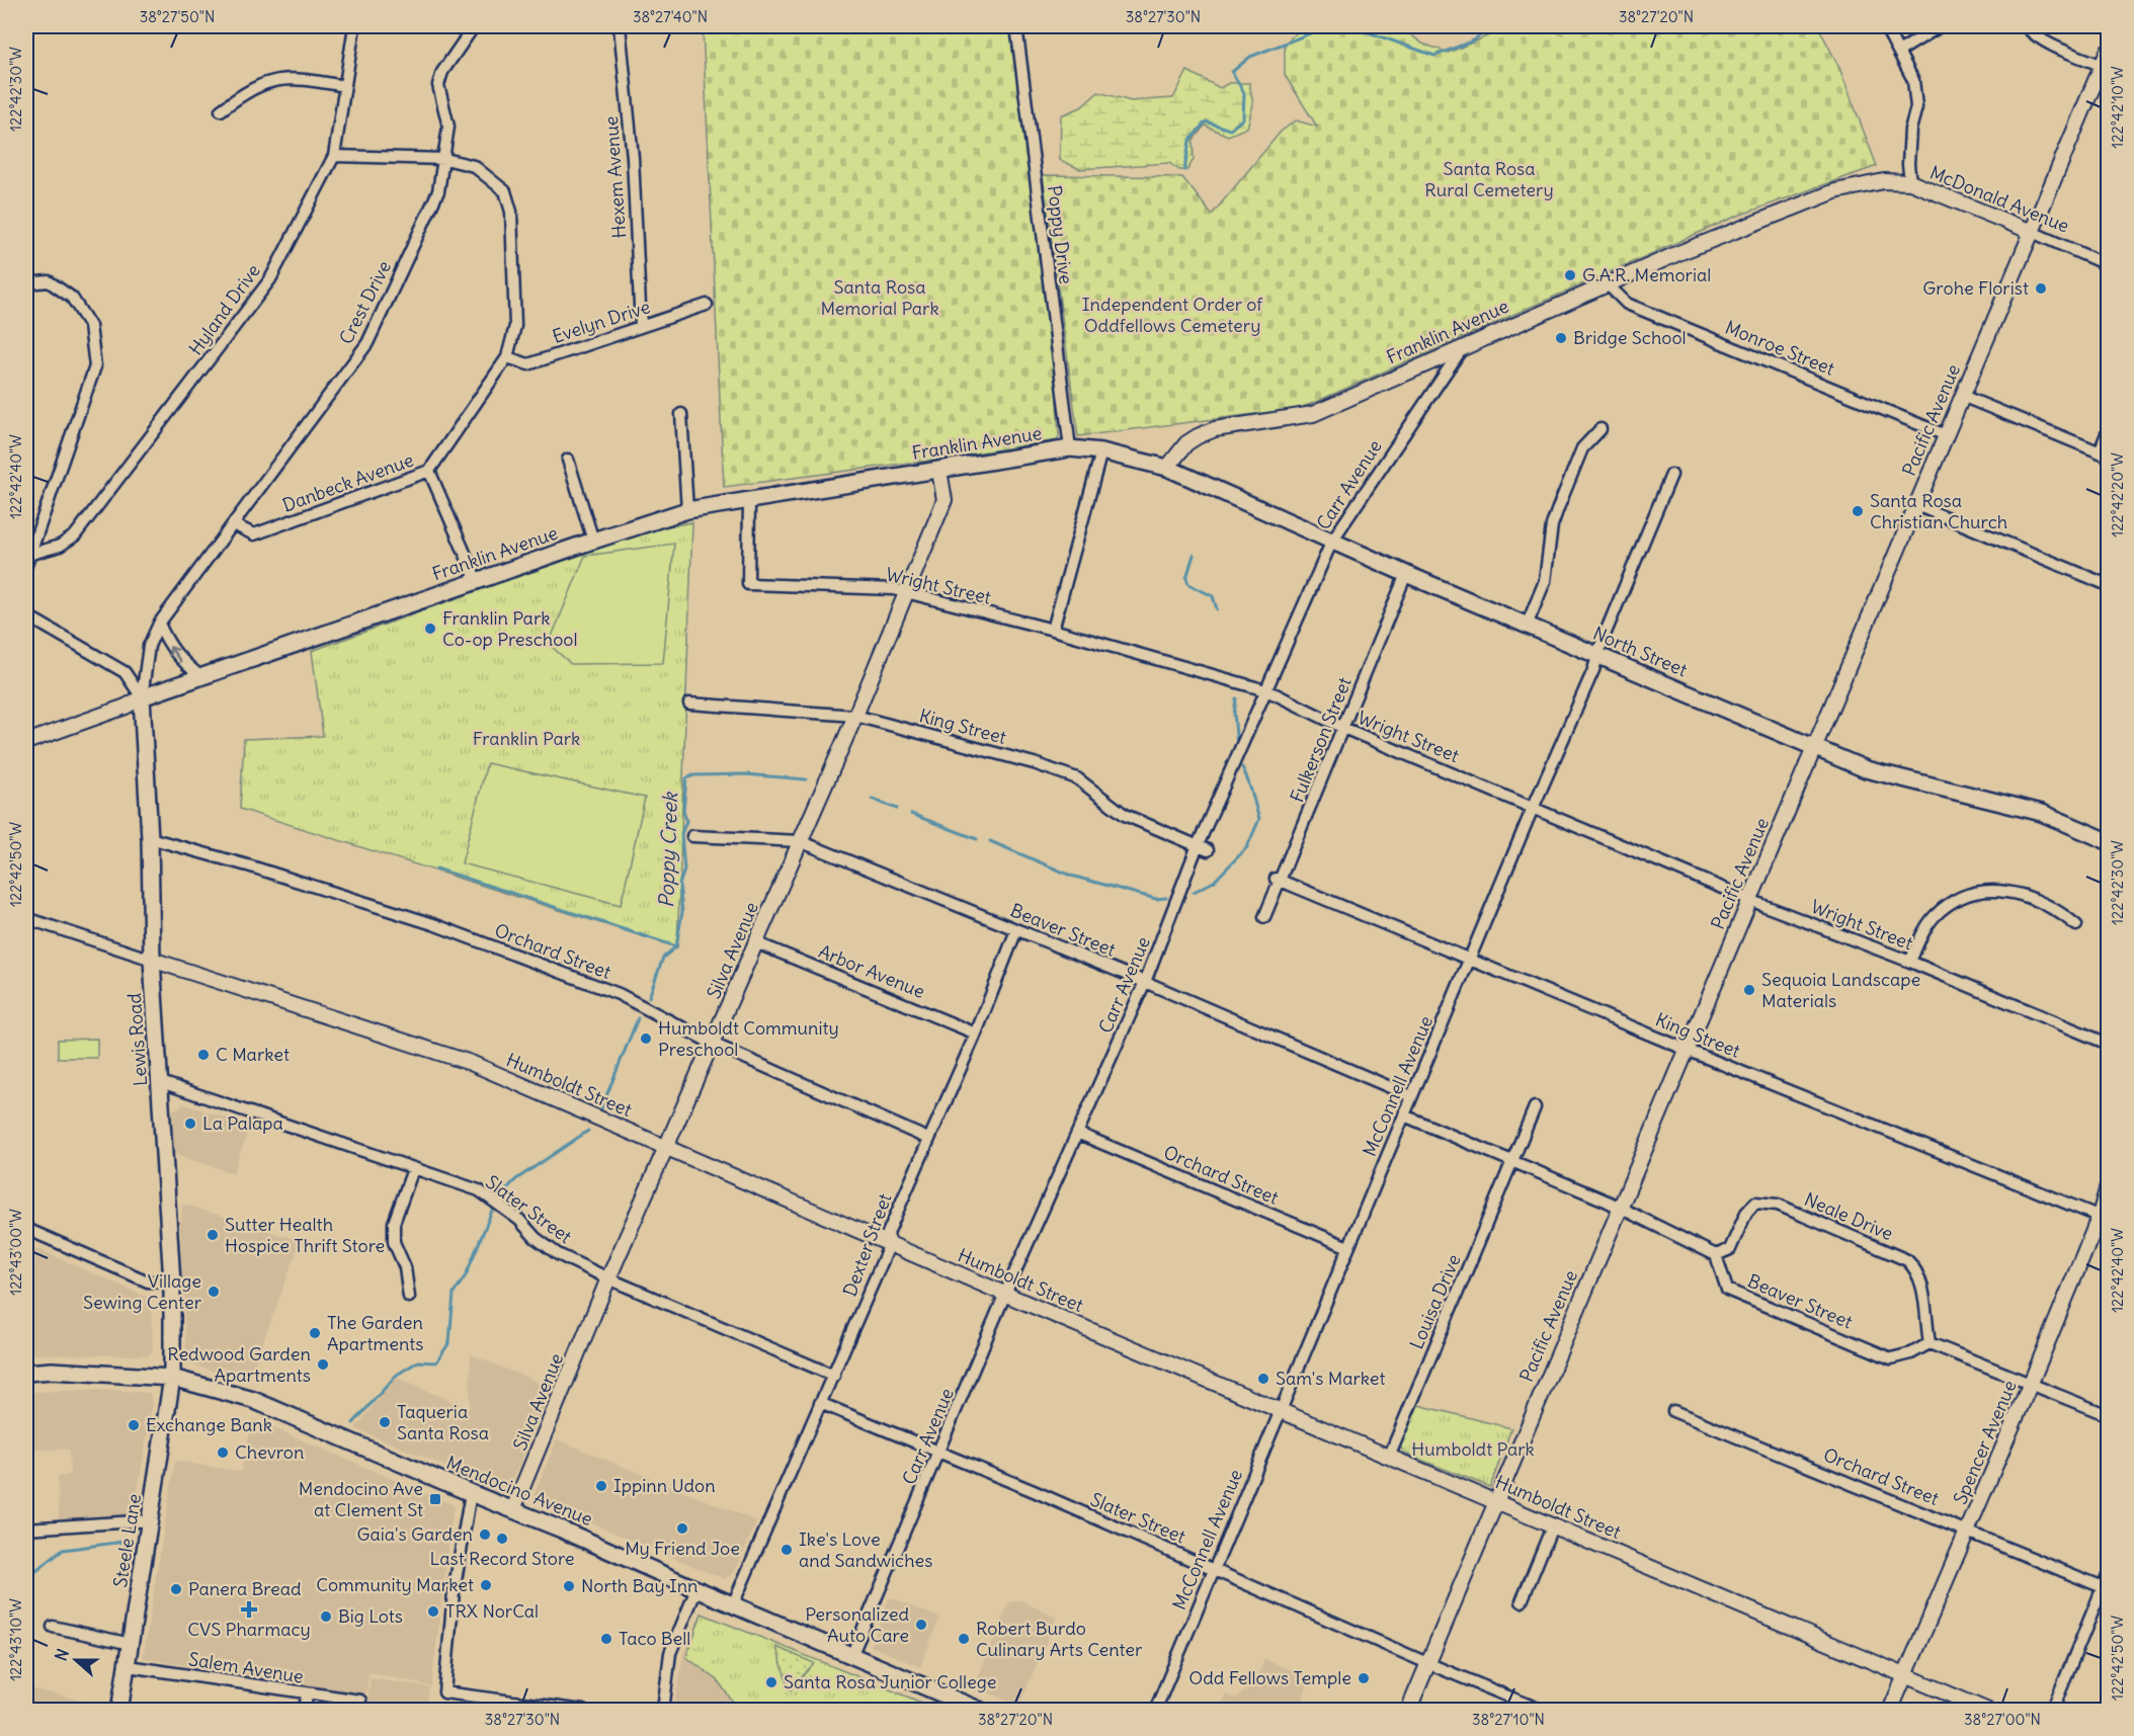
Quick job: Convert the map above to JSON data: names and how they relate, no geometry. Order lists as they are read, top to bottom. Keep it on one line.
{"streets":{"main road":["Franklin Avenue","North Street","Lewis Road","Mendocino Avenue","Steele Lane"],"street":["Hexem Avenue","McDonald Avenue","Poppy Drive","Crest Drive","Hyland Drive","Evelyn Drive","Monroe Street","Pacific Avenue","Danbeck Avenue","Carr Avenue","Wright Street","King Street","Fulkerson Street","Beaver Street","Silva Avenue","Orchard Street","Arbor Avenue","Humboldt Street","McConnell Avenue","Slater Street","Neale Drive","Dexter Street","Louisa Drive","Spencer Avenue","Salem Avenue"]},"crossings":[["Hexem Avenue","Evelyn Drive"],["McDonald Avenue","Franklin Avenue"],["McDonald Avenue","Pacific Avenue"],["Poppy Drive","Franklin Avenue"],["Crest Drive","Franklin Avenue"],["Crest Drive","Danbeck Avenue"],["Crest Drive","Lewis Road"],["Hyland Drive","Danbeck Avenue"],["Evelyn Drive","Danbeck Avenue"],["Franklin Avenue","Monroe Street"],["Franklin Avenue","Carr Avenue"],["Franklin Avenue","Wright Street"],["Franklin Avenue","North Street"],["Franklin Avenue","Silva Avenue"],["Franklin Avenue","Lewis Road"],["Monroe Street","Pacific Avenue"],["Pacific Avenue","Wright Street"],["Pacific Avenue","North Street"],["Pacific Avenue","King Street"],["Pacific Avenue","Humboldt Street"],["Pacific Avenue","Slater Street"],["Carr Avenue","Wright Street"],["Carr Avenue","North Street"],["Carr Avenue","King Street"],["Carr Avenue","Beaver Street"],["Carr Avenue","Orchard Street"],["Carr Avenue","Humboldt Street"],["Carr Avenue","Slater Street"],["Carr Avenue","Mendocino Avenue"],["Wright Street","Fulkerson Street"],["Wright Street","Silva Avenue"],["Wright Street","McConnell Avenue"],["North Street","Fulkerson Street"],["North Street","McConnell Avenue"],["King Street","Fulkerson Street"],["King Street","Silva Avenue"],["King Street","McConnell Avenue"],["King Street","Spencer Avenue"],["Beaver Street","Silva Avenue"],["Beaver Street","McConnell Avenue"],["Beaver Street","Neale Drive"],["Beaver Street","Dexter Street"],["Silva Avenue","Orchard Street"],["Silva Avenue","Arbor Avenue"],["Silva Avenue","Humboldt Street"],["Silva Avenue","Slater Street"],["Silva Avenue","Mendocino Avenue"],["Orchard Street","Lewis Road"],["Orchard Street","McConnell Avenue"],["Orchard Street","Dexter Street"],["Orchard Street","Spencer Avenue"],["Arbor Avenue","Dexter Street"],["Lewis Road","Humboldt Street"],["Lewis Road","Slater Street"],["Lewis Road","Mendocino Avenue"],["Lewis Road","Steele Lane"],["Humboldt Street","McConnell Avenue"],["Humboldt Street","Dexter Street"],["Humboldt Street","Louisa Drive"],["Humboldt Street","Spencer Avenue"],["McConnell Avenue","Slater Street"],["Slater Street","Dexter Street"],["Dexter Street","Mendocino Avenue"],["Mendocino Avenue","Steele Lane"],["Steele Lane","Salem Avenue"]],"water":["Poppy Creek"],"parks":["Santa Rosa Rural Cemetery","Santa Rosa Memorial Park","Independent Order of Oddfellows Cemetery","Franklin Park","Humboldt Park"],"places":{"other":["G.A.R. Memorial","Grohe Florist","Bridge School","Santa Rosa Christian Church","Franklin Park Co-op Preschool","Sequoia Landscape Materials","Humboldt Community Preschool","C Market","La Palapa","Sutter Health Hospice Thrift Store","Village Sewing Center","The Garden Apartments","Redwood Garden Apartments","Sam's Market","Taqueria Santa Rosa","Exchange Bank","Chevron","Ippinn Udon","My Friend Joe","Gaia's Garden","Last Record Store","Ike's Love and Sandwiches","Community Market","North Bay Inn","Panera Bread","TRX NorCal","Big Lots","Personalized Auto Care","Taco Bell","Robert Burdo Culinary Arts Center","Odd Fellows Temple","Santa Rosa Junior College"],"transit":["Mendocino Ave at Clement St"],"health":["CVS Pharmacy"]},"north":"left","coordinates":["38°27'50\"N","38°27'40\"N","38°27'30\"N","38°27'20\"N","122°42'30\"W","122°42'10\"W","122°42'40\"W","122°42'20\"W","122°42'50\"W","122°43'00\"W","122°43'10\"W","38°27'10\"N","38°27'00\"N"]}
